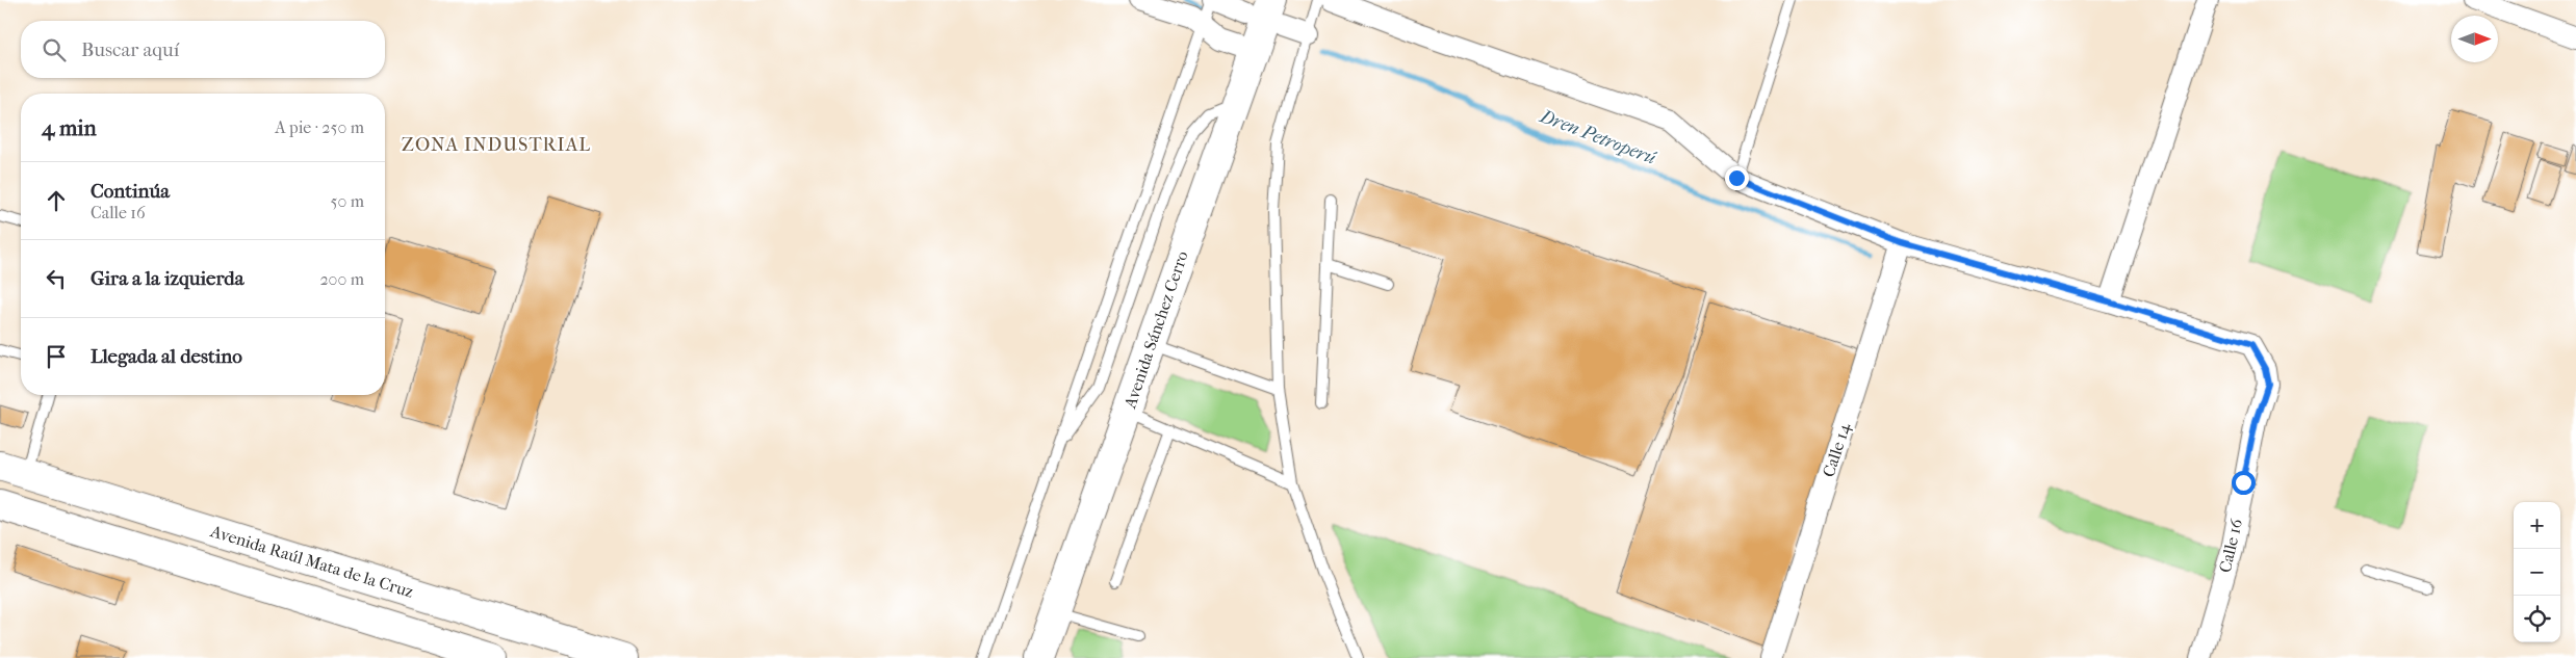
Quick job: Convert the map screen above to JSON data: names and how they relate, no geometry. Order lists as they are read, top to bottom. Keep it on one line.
{"streets":{"main road":["Avenida Sánchez Cerro","Avenida Raúl Mata de la Cruz"],"street":["Calle 14","Calle 16"]},"districts":["ZONA INDUSTRIAL"],"water":["Dren Petroperú"],"north":"right","page":{"search":"Buscar aquí","heading":["4 min","A pie · 250 m"],"list":[["Continúa","Calle 16","50 m"],["Gira a la izquierda","200 m"],"Llegada al destino"],"map_buttons":["+","−"]}}
